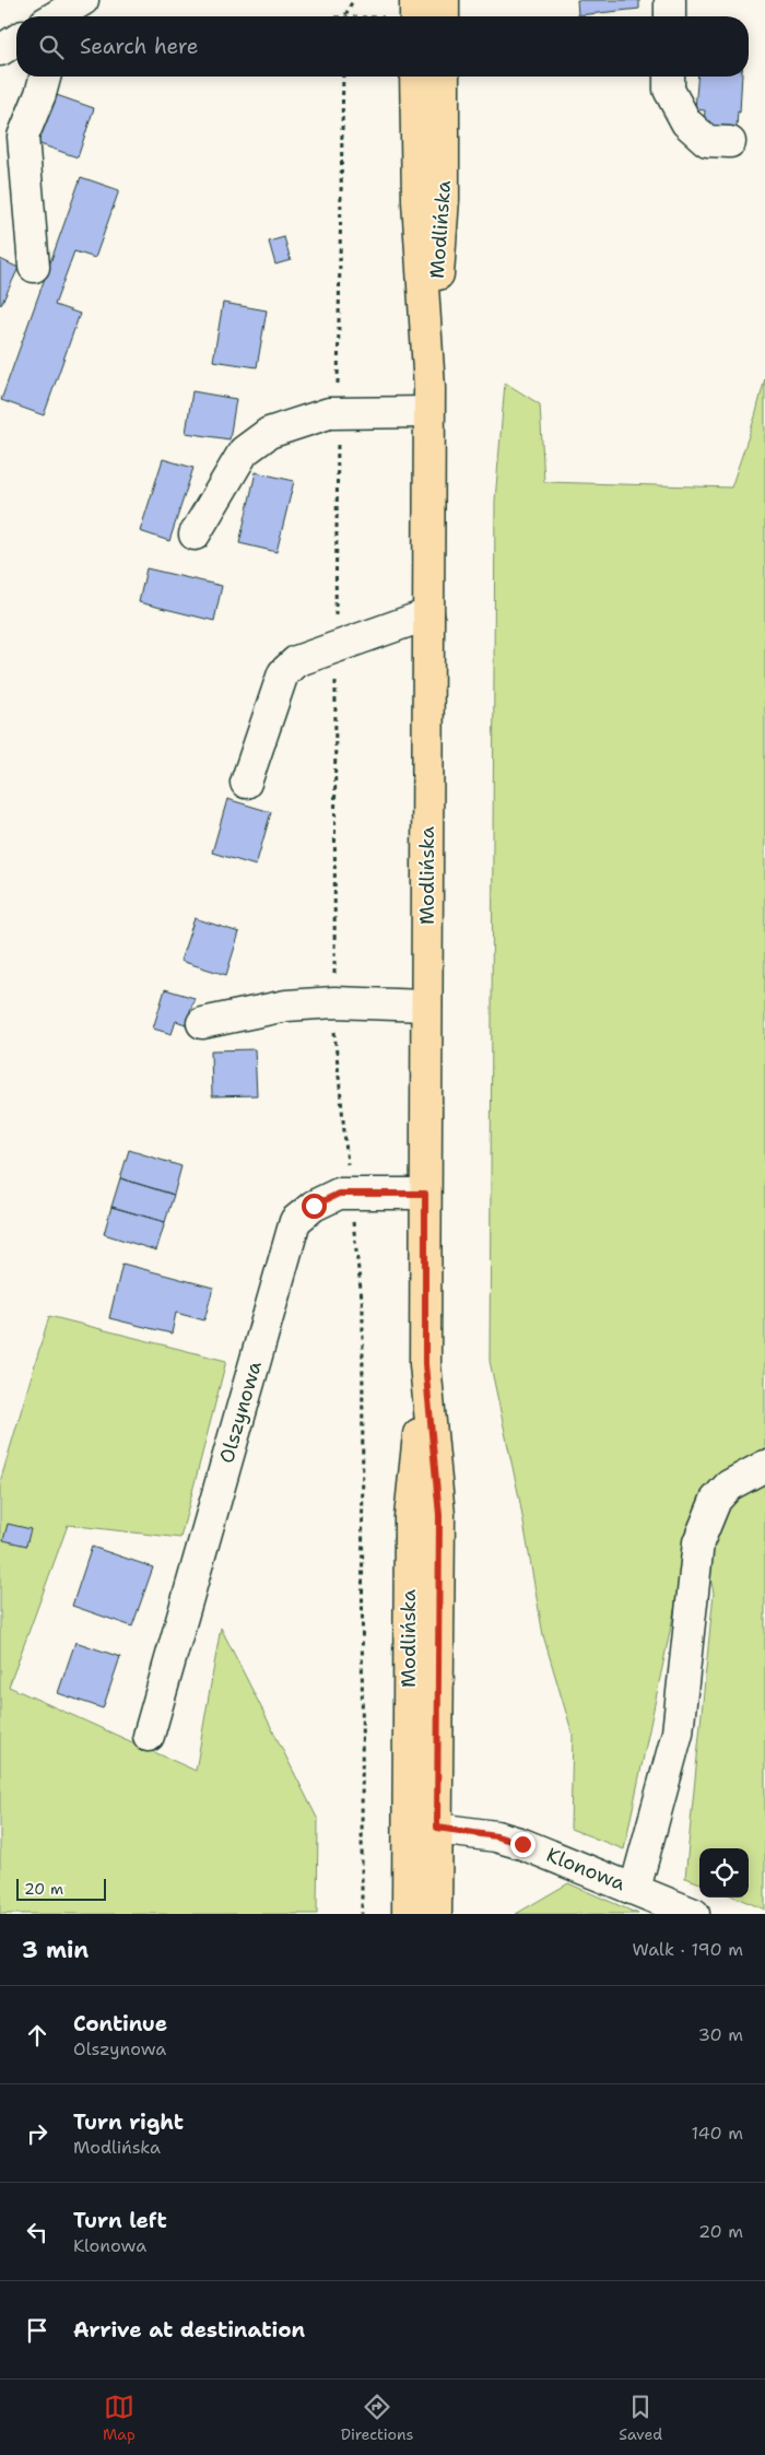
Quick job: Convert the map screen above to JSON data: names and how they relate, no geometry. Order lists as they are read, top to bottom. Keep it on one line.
{"streets":{"main road":["Modlińska"],"street":["Olszynowa","Klonowa"]},"crossings":[["Modlińska","Olszynowa"],["Modlińska","Klonowa"]],"scale_bar":"20 m","page":{"search":"Search here","scale":"20 m","heading":["3 min","Walk · 190 m"],"list":[["Continue","Olszynowa","30 m"],["Turn right","Modlińska","140 m"],["Turn left","Klonowa","20 m"],"Arrive at destination"],"nav":["Map","Directions","Saved"]}}
